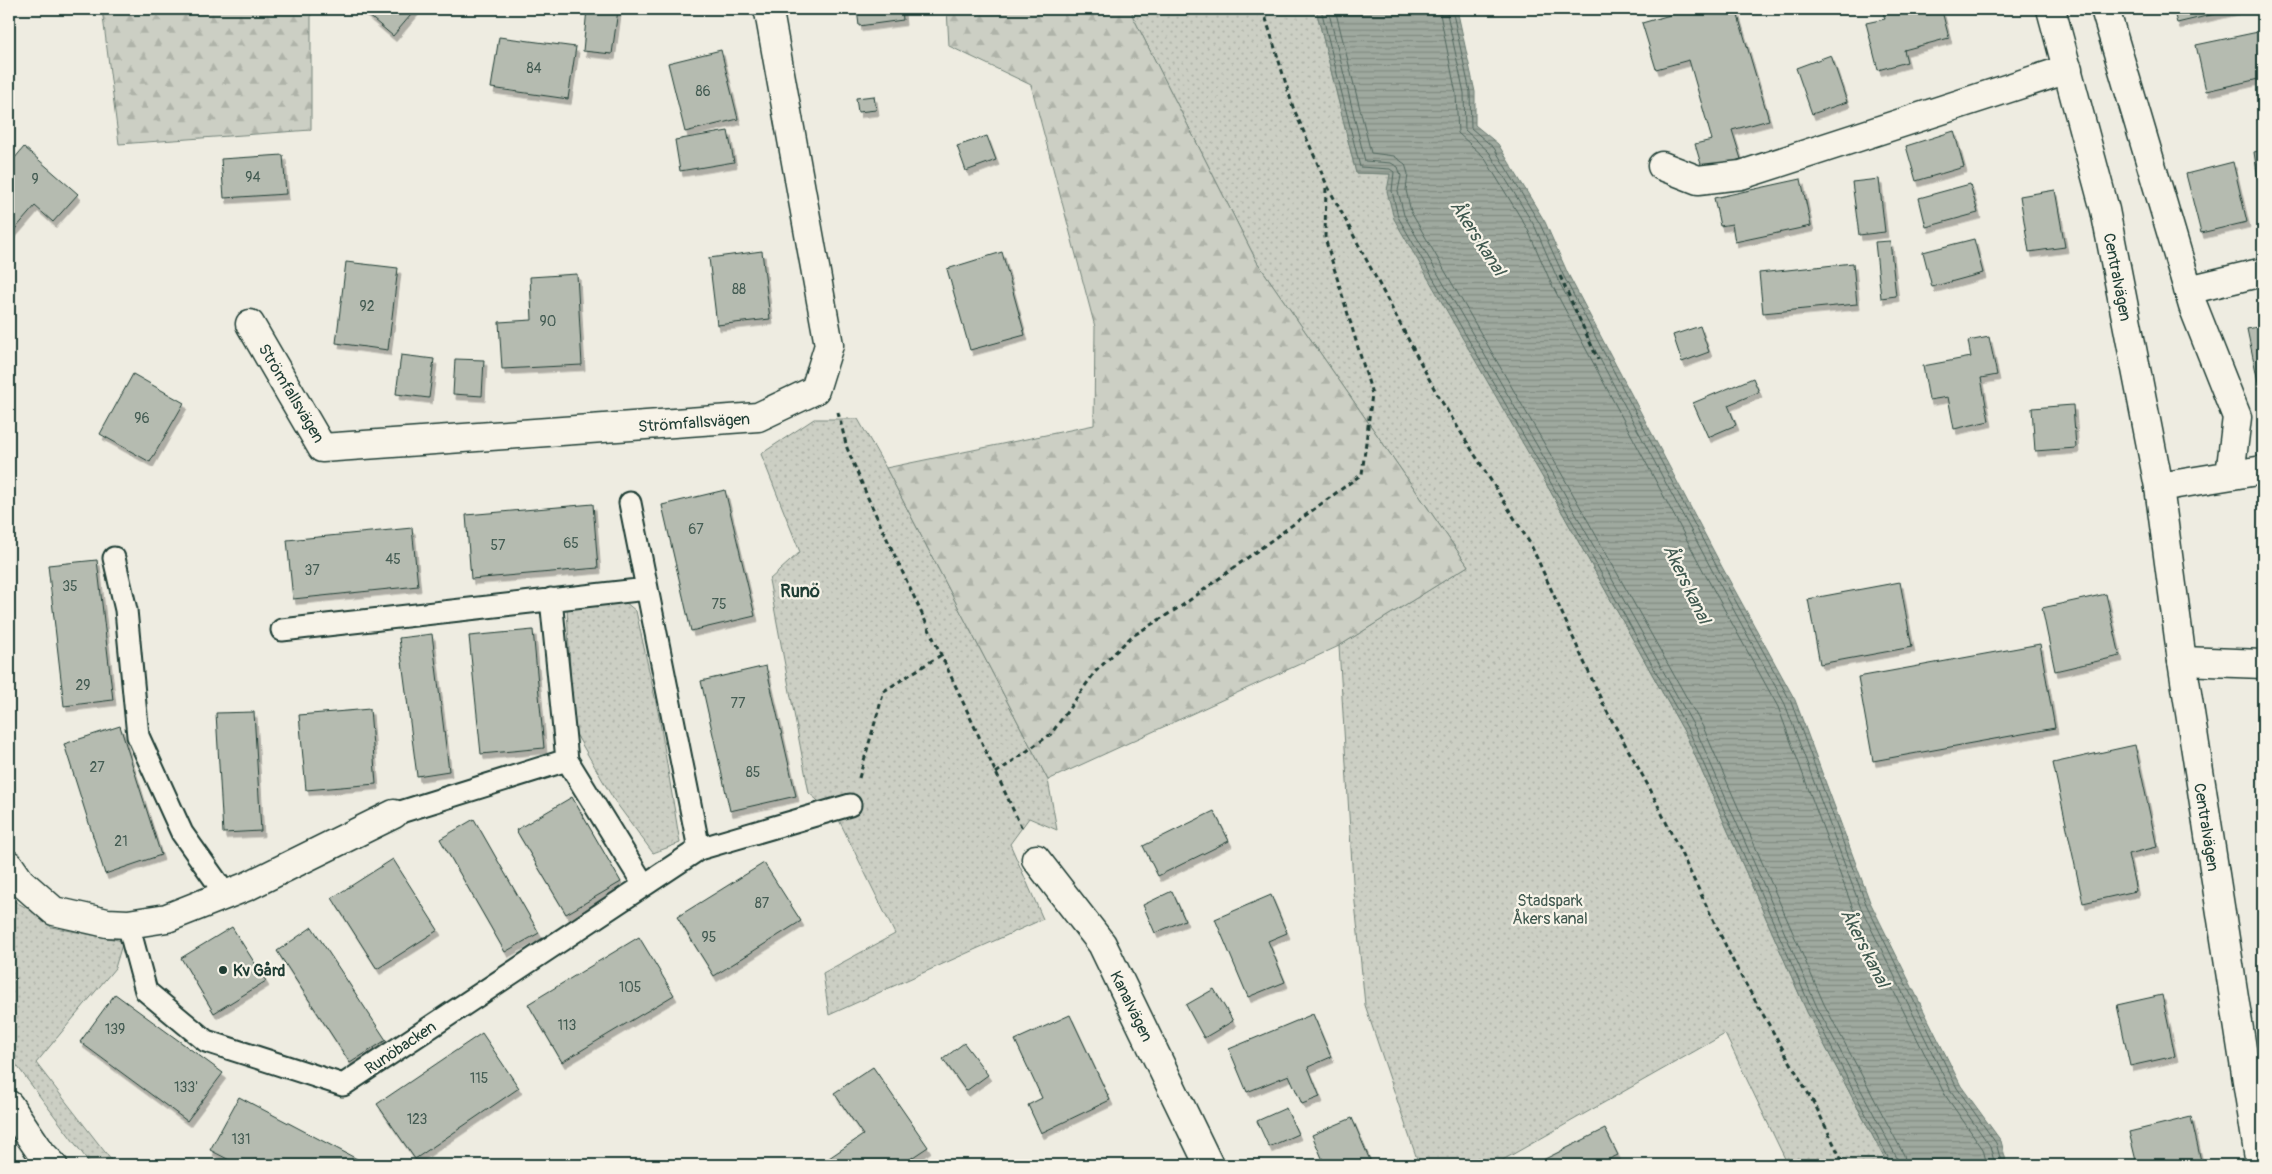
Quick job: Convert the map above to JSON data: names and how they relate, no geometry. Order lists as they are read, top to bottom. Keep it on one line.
{"streets":{"street":["Centralvägen","Strömfallsvägen","Kanalvägen"],"lane":["Runöbacken"]},"districts":["Runö"],"water":["Åkers kanal"],"parks":["Stadspark Åkers kanal"],"places":["Kv Gård"],"house_numbers":["84","86","94","9","88","92","90","96","67","65","57","45","37","35","75","29","77","27","85","21","87","95","105","113","139","115","133'","123","131"]}
